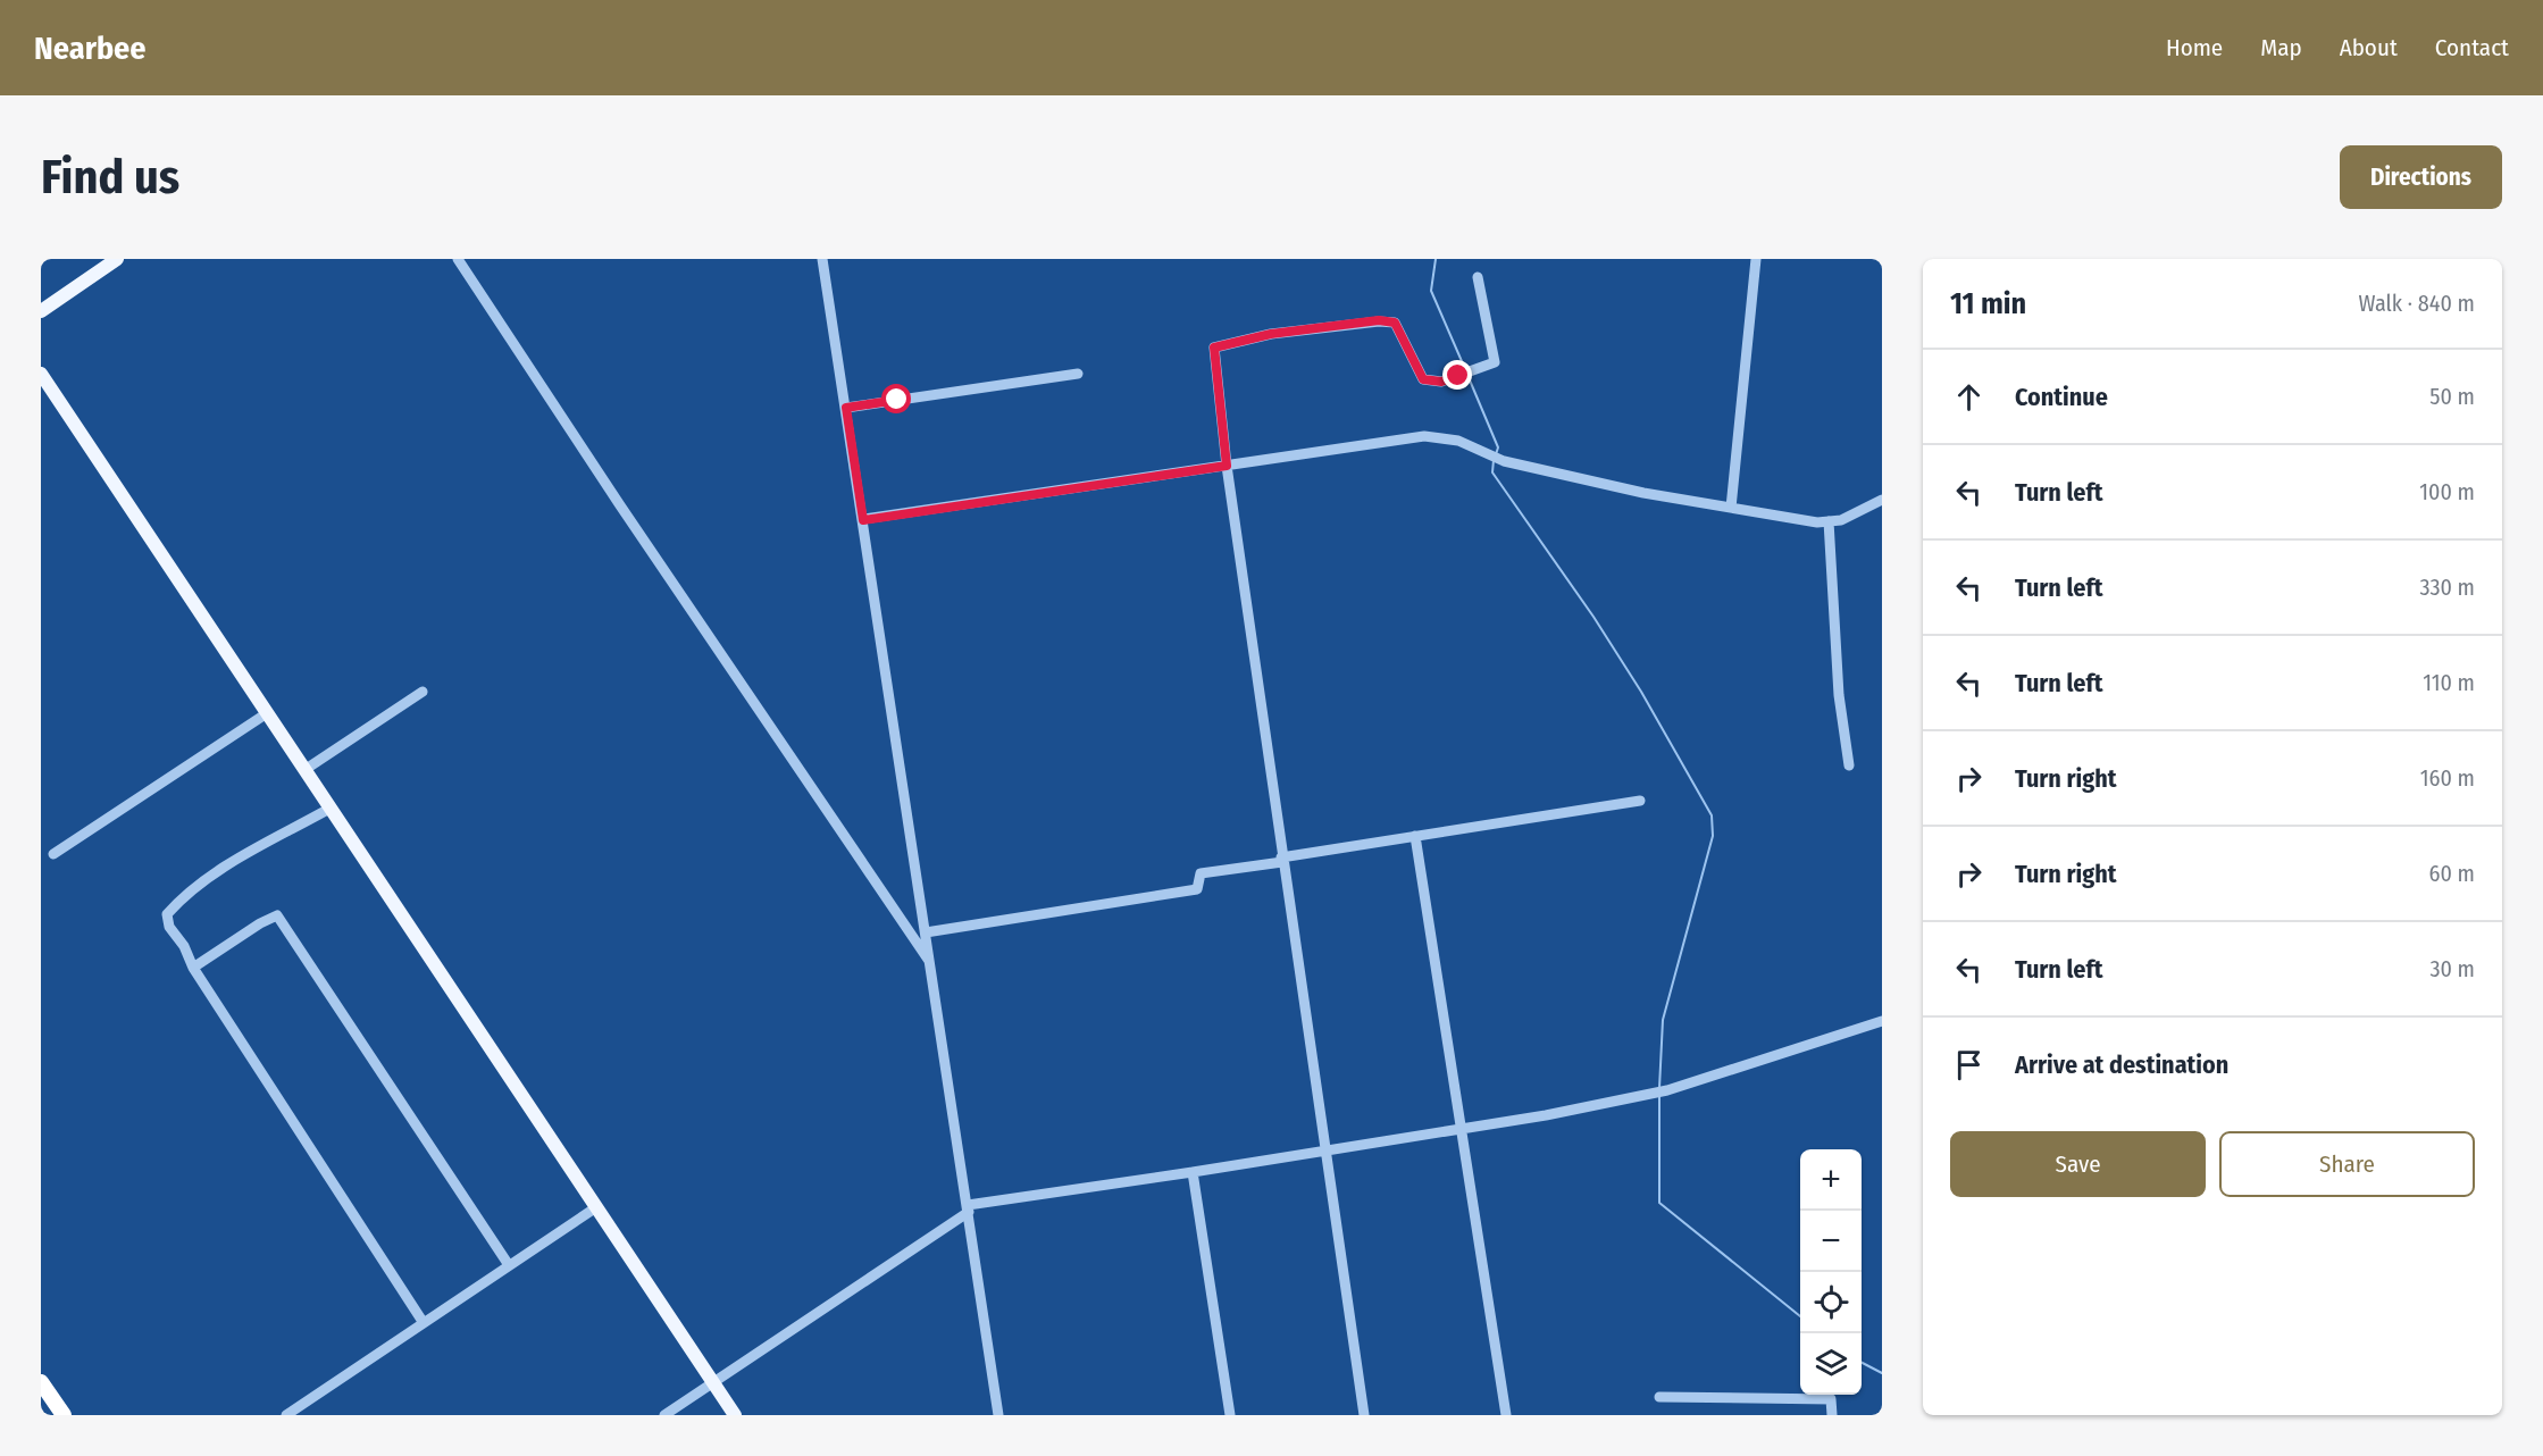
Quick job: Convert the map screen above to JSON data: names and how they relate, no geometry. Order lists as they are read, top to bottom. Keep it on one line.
{"page":{"header":"Nearbee","nav":["Home","Map","About","Contact"],"buttons":["Directions",["Save","Share"]],"title":"Find us","heading":["11 min","Walk · 840 m"],"list":[["Continue","50 m"],["Turn left","100 m"],["Turn left","330 m"],["Turn left","110 m"],["Turn right","160 m"],["Turn right","60 m"],["Turn left","30 m"],"Arrive at destination"],"map_buttons":["+","−"]}}
